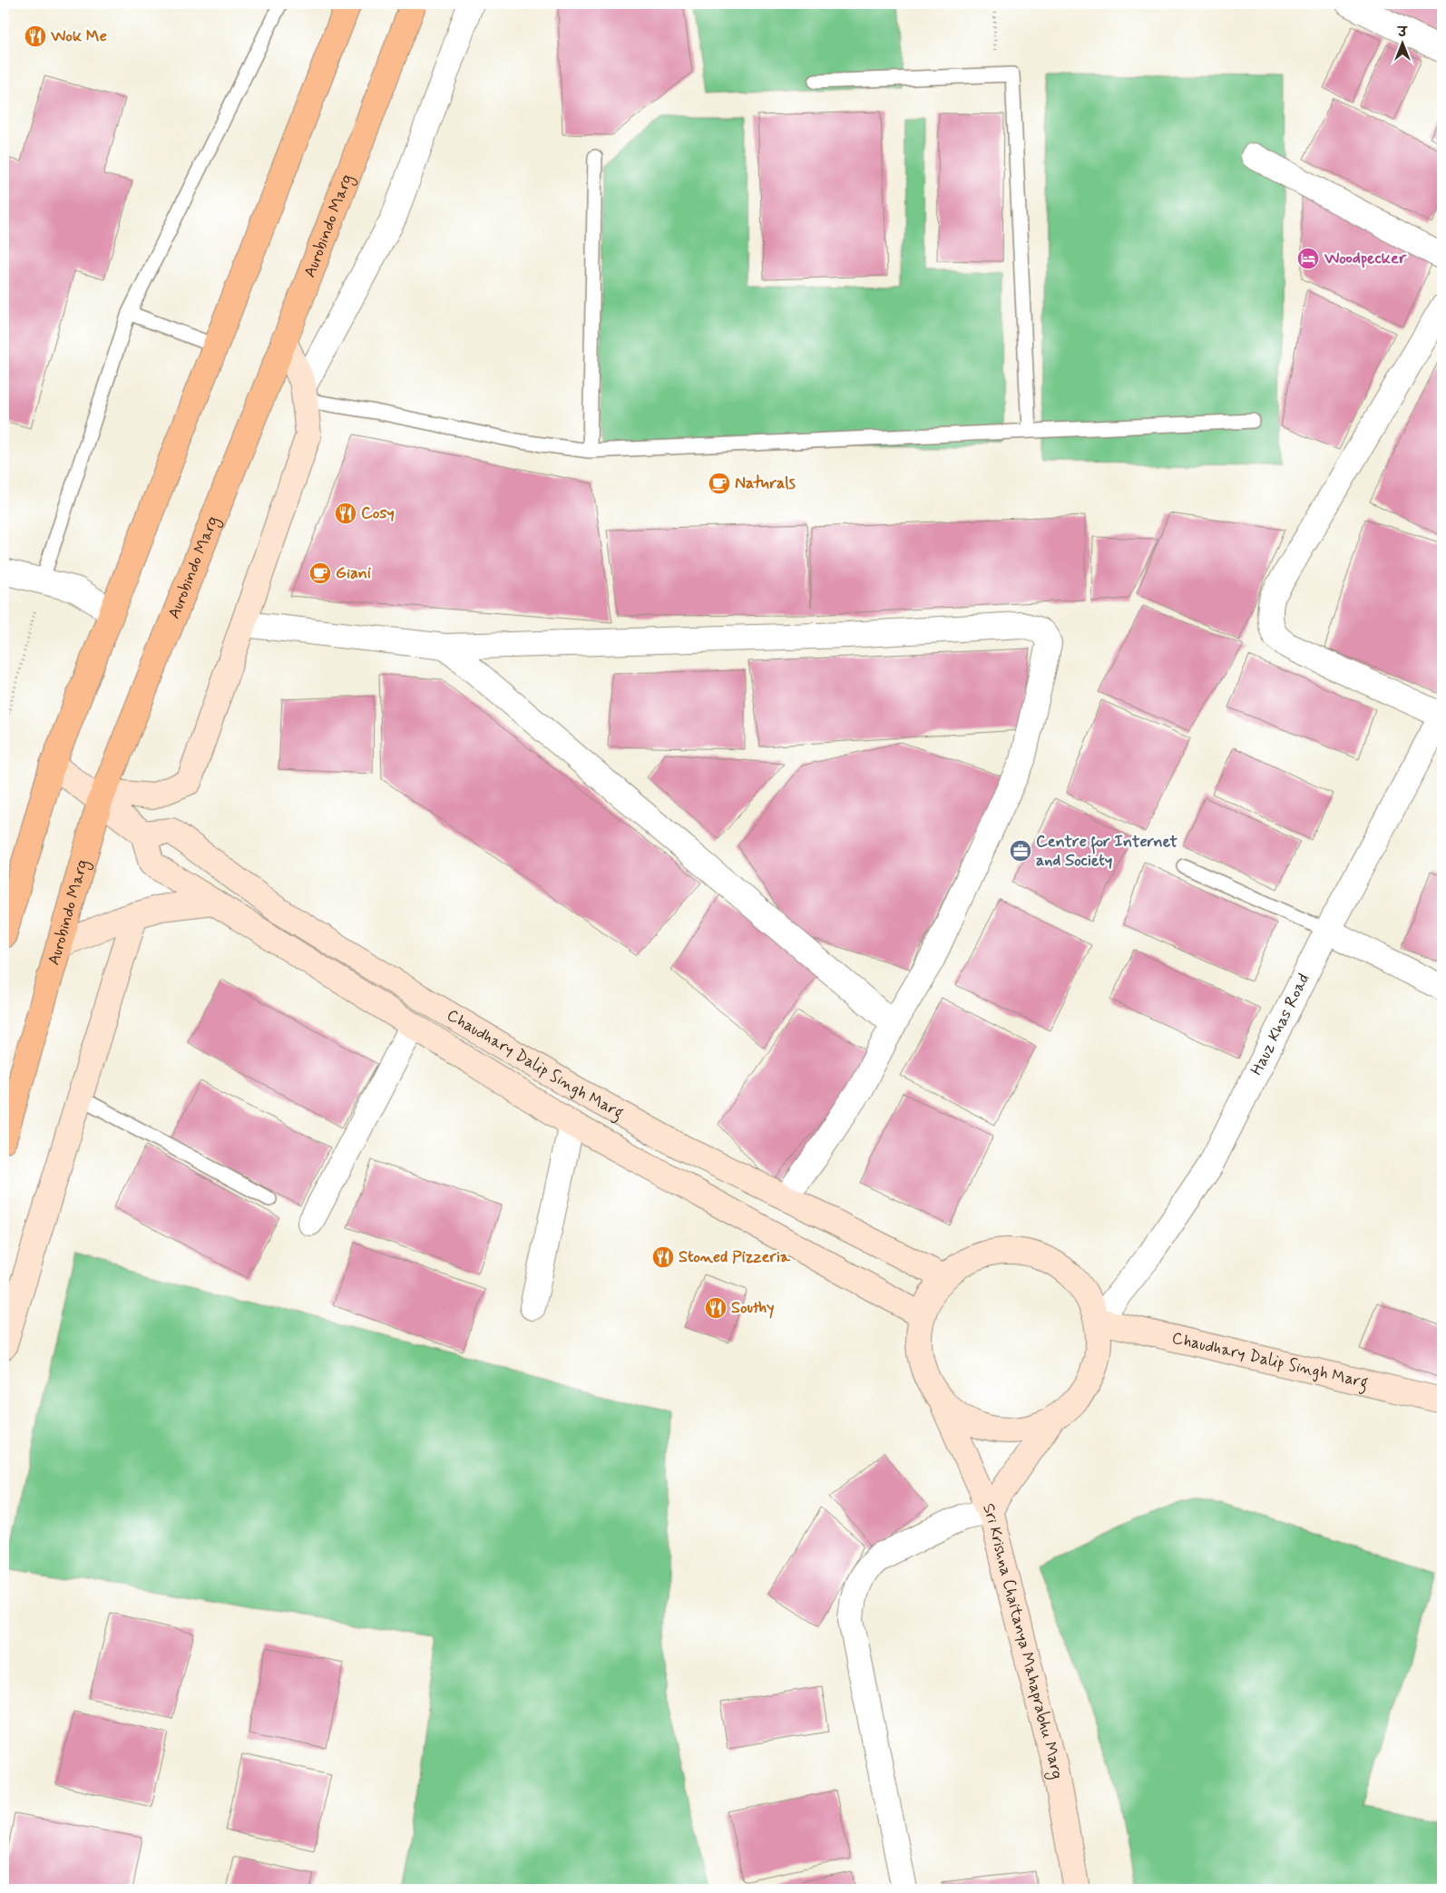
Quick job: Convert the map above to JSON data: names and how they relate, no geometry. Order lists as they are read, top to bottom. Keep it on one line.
{"streets":{"highway":["Aurobindo Marg"],"street":["Hauz Khas Road","Chaudhary Dalip Singh Marg","Sri Krishna Chaitanya Mahaprabhu Marg"]},"crossings":[["Hauz Khas Road","Chaudhary Dalip Singh Marg"],["Hauz Khas Road","Sri Krishna Chaitanya Mahaprabhu Marg"],["Chaudhary Dalip Singh Marg","Sri Krishna Chaitanya Mahaprabhu Marg"]],"places":{"restaurant":["Wok Me","Cosy","Stoned Pizzeria","Southy"],"hotel":["Woodpecker"],"cafe":["Naturals","Giani"],"office":["Centre for Internet and Society"]},"north":"top"}
